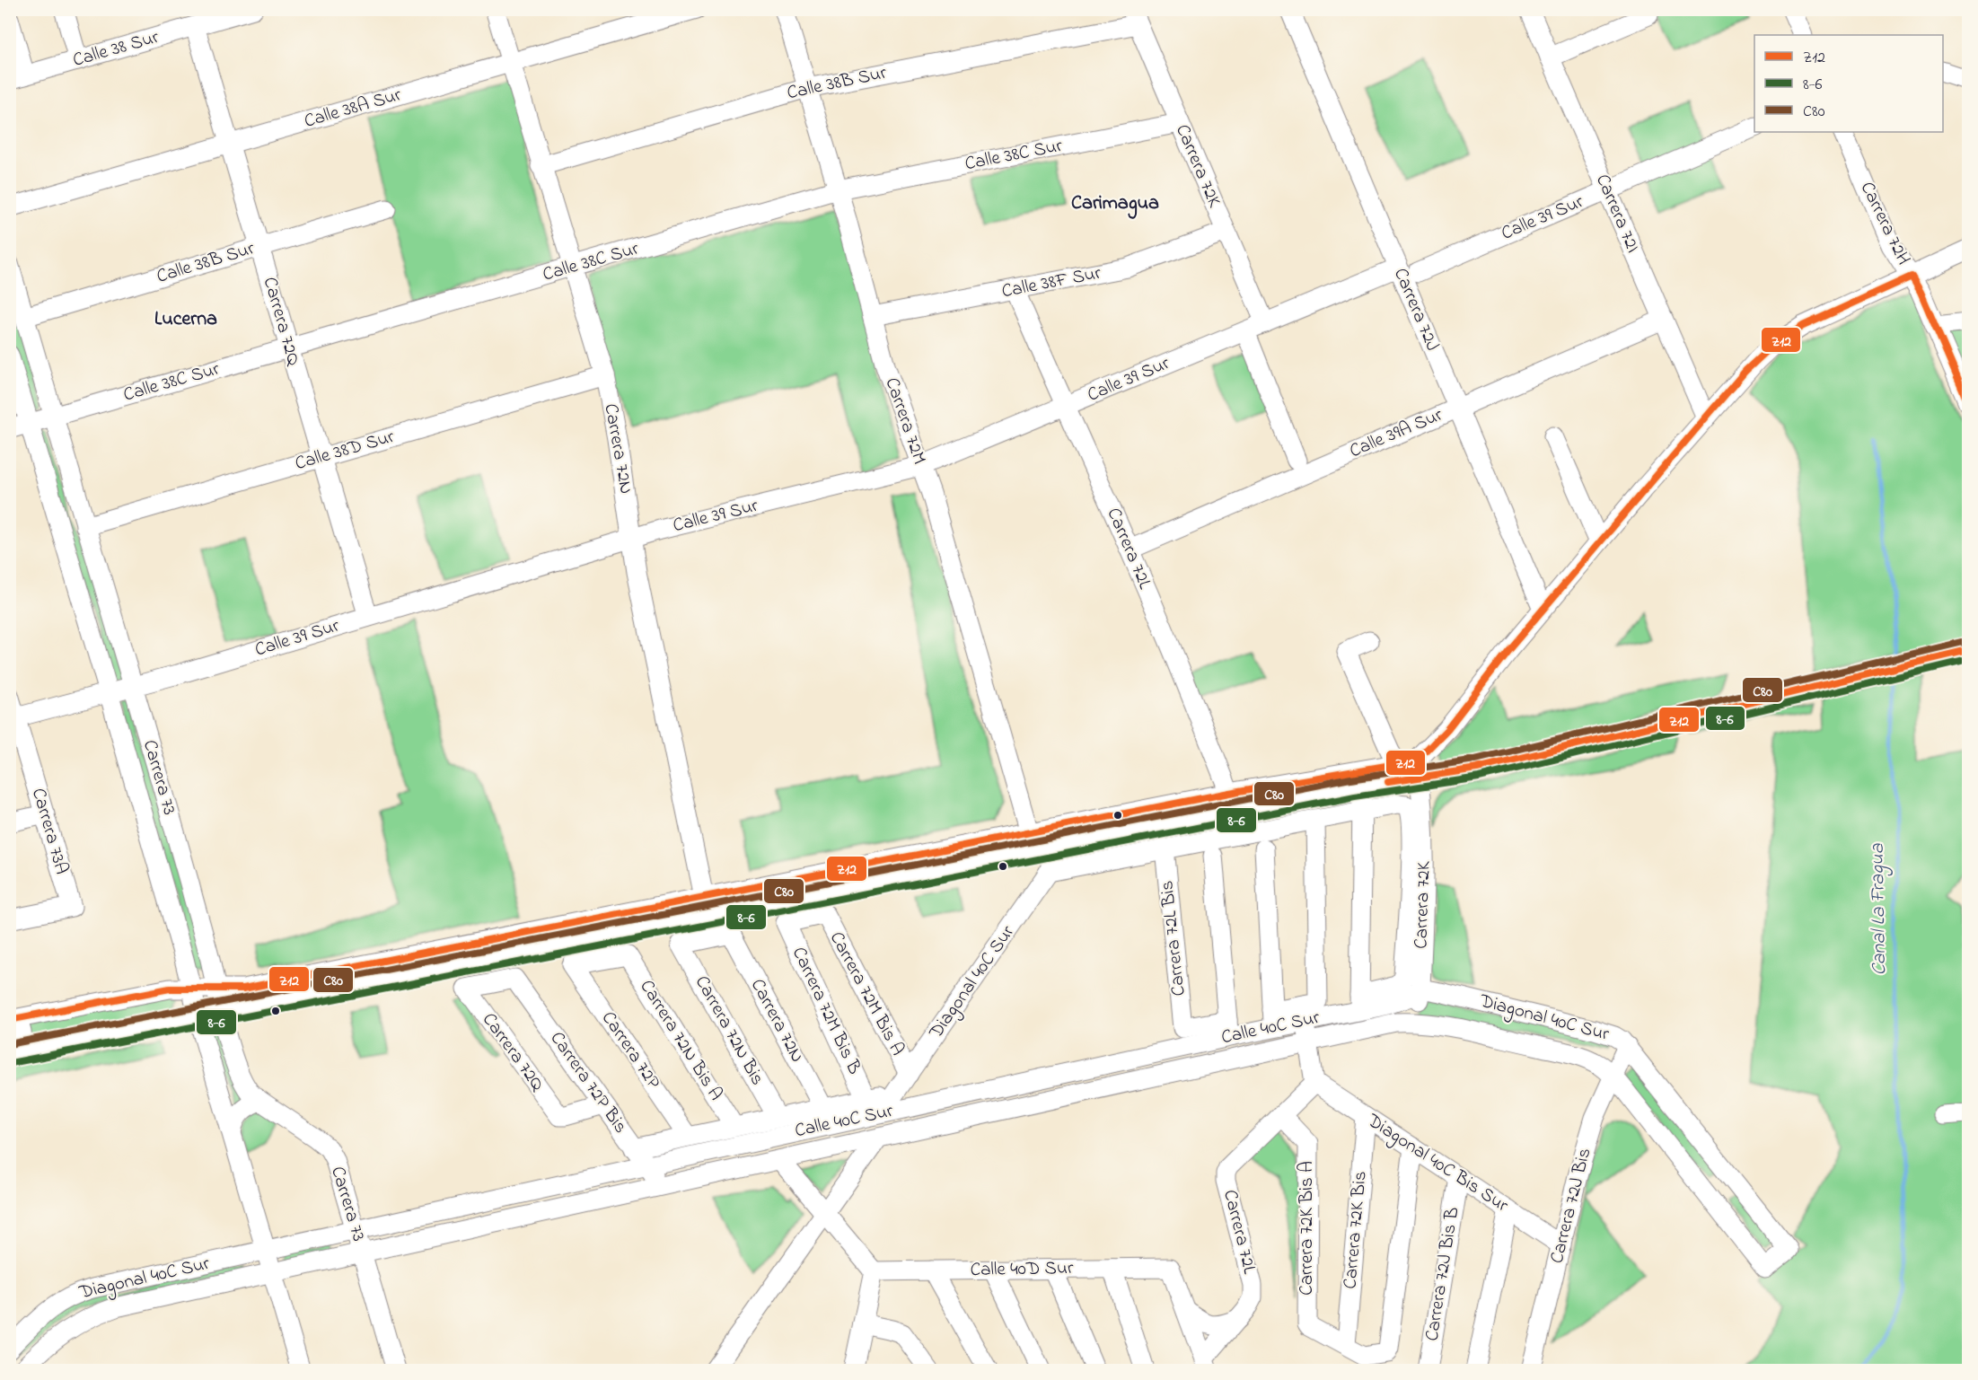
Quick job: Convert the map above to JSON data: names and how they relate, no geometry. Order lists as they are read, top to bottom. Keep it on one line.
{"streets":{"street":["Calle 38 Sur","Calle 38B Sur","Calle 38A Sur","Calle 38C Sur","Carrera 72K","Carrera 72I","Calle 39 Sur","Carrera 72H","Calle 38F Sur","Carrera 72J","Carrera 72Q","Carrera 72M","Calle 39A Sur","Carrera 72N","Calle 38D Sur","Carrera 72L","Carrera 73","Carrera 73A","Carrera 72L Bis","Diagonal 40C Sur","Carrera 72M Bis A","Carrera 72M Bis B","Calle 40C Sur","Carrera 72N Bis","Carrera 72N Bis A","Carrera 72P","Carrera 72P Bis","Diagonal 40C Bis Sur","Carrera 72J Bis","Carrera 72K Bis A","Carrera 72K Bis","Calle 40D Sur","Carrera 72J Bis B"]},"crossings":[["Calle 38 Sur","Carrera 72Q"],["Calle 38B Sur","Carrera 72K"],["Calle 38B Sur","Carrera 72Q"],["Calle 38B Sur","Carrera 72M"],["Calle 38B Sur","Carrera 72N"],["Calle 38B Sur","Carrera 73"],["Calle 38A Sur","Carrera 72Q"],["Calle 38A Sur","Carrera 72N"],["Calle 38C Sur","Carrera 72K"],["Calle 38C Sur","Carrera 72Q"],["Calle 38C Sur","Carrera 72M"],["Calle 38C Sur","Carrera 72N"],["Calle 38C Sur","Carrera 73"],["Carrera 72K","Calle 39 Sur"],["Carrera 72K","Calle 38F Sur"],["Carrera 72K","Diagonal 40C Sur"],["Carrera 72K","Calle 40C Sur"],["Carrera 72I","Calle 39 Sur"],["Carrera 72I","Calle 39A Sur"],["Calle 39 Sur","Carrera 72J"],["Calle 39 Sur","Carrera 72Q"],["Calle 39 Sur","Carrera 72M"],["Calle 39 Sur","Carrera 72N"],["Calle 39 Sur","Carrera 72L"],["Calle 39 Sur","Carrera 73"],["Calle 39 Sur","Carrera 73A"],["Calle 38F Sur","Carrera 72M"],["Calle 38F Sur","Carrera 72L"],["Carrera 72J","Calle 39A Sur"],["Carrera 72Q","Calle 38D Sur"],["Carrera 72Q","Carrera 72P Bis"],["Calle 39A Sur","Carrera 72L"],["Carrera 72N","Calle 38D Sur"],["Carrera 72N","Calle 40C Sur"],["Carrera 72N","Carrera 72N Bis"],["Calle 38D Sur","Carrera 73"],["Carrera 72L","Carrera 72K Bis A"],["Carrera 73","Diagonal 40C Sur"],["Carrera 73","Calle 40C Sur"],["Carrera 72L Bis","Calle 40C Sur"],["Diagonal 40C Sur","Carrera 72M Bis A"],["Diagonal 40C Sur","Calle 40C Sur"],["Diagonal 40C Sur","Carrera 72J Bis"],["Carrera 72M Bis A","Carrera 72M Bis B"],["Carrera 72M Bis B","Calle 40C Sur"],["Calle 40C Sur","Carrera 72N Bis"],["Calle 40C Sur","Carrera 72N Bis A"],["Calle 40C Sur","Carrera 72P"],["Calle 40C Sur","Carrera 72P Bis"],["Carrera 72N Bis A","Carrera 72P"],["Diagonal 40C Bis Sur","Carrera 72J Bis"],["Diagonal 40C Bis Sur","Carrera 72K Bis"],["Diagonal 40C Bis Sur","Carrera 72J Bis B"],["Carrera 72K Bis A","Carrera 72K Bis"]],"districts":["Carimagua","Lucerna"],"water":["Canal La Fragua"],"lines":["transit line Z12","transit line C80","transit line 8-6"],"legend":["Z12","8-6","C80"]}
